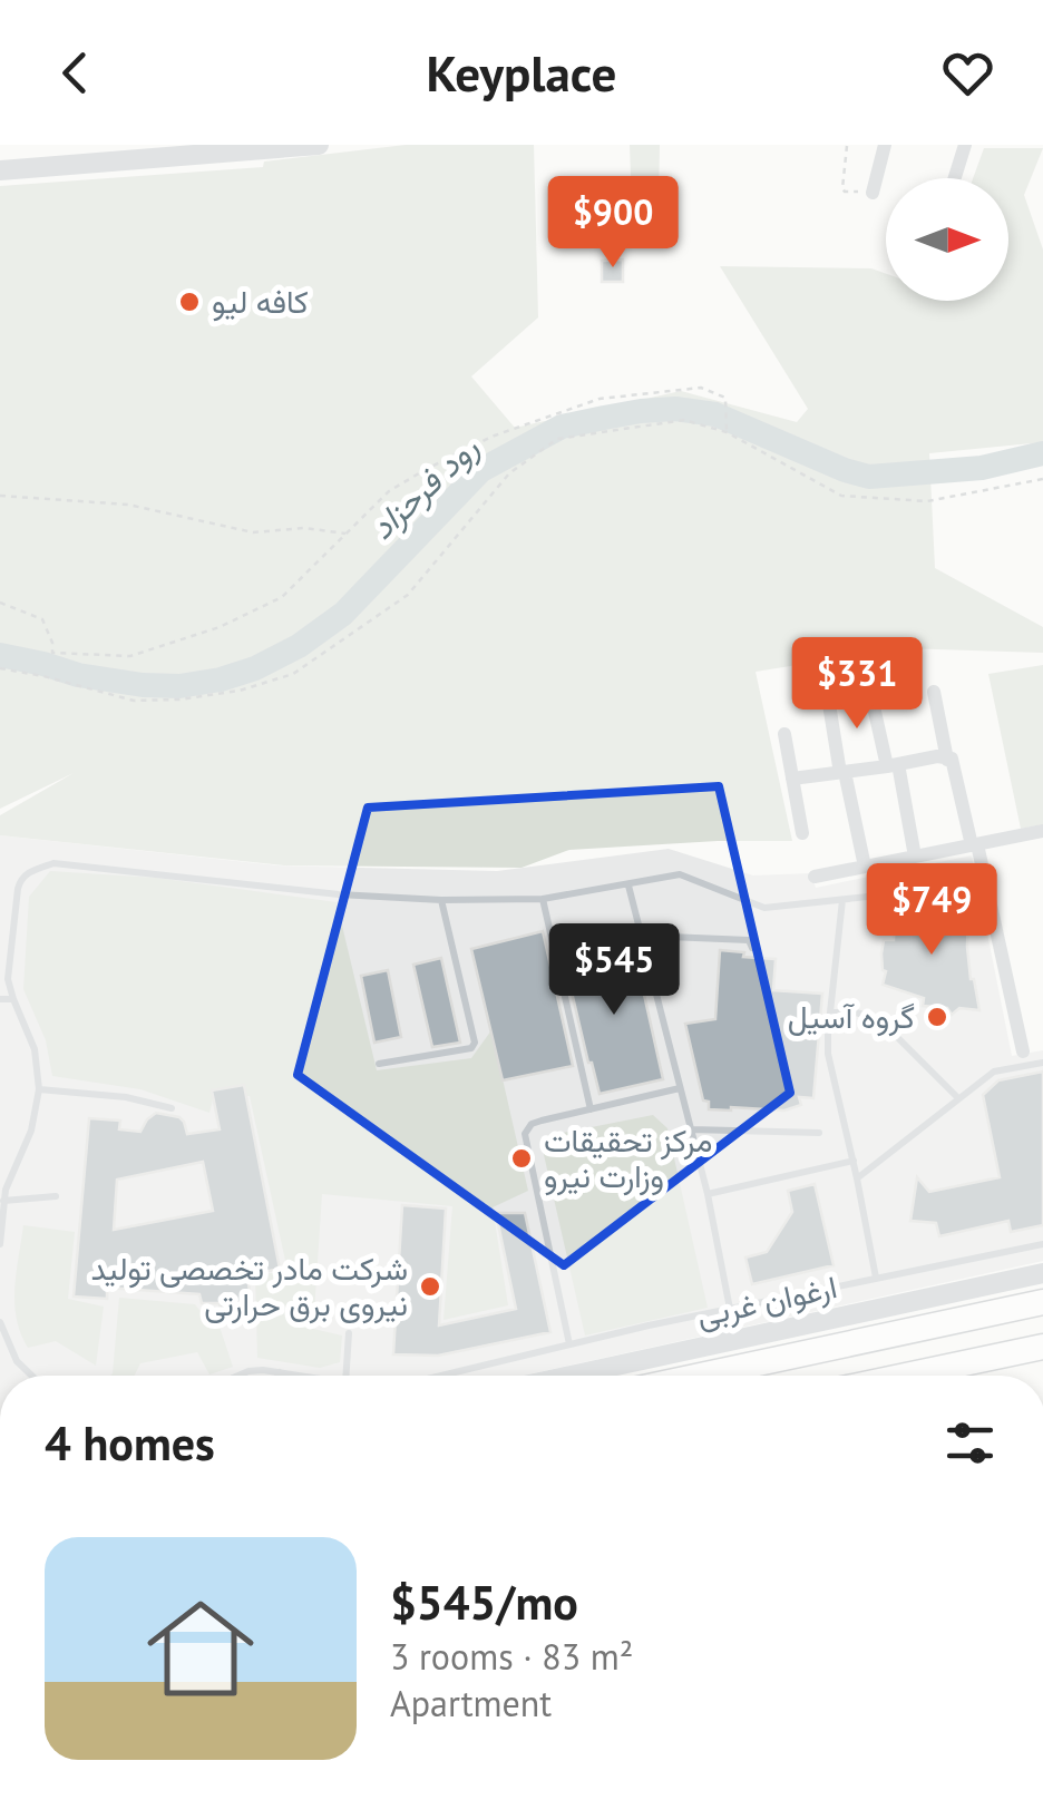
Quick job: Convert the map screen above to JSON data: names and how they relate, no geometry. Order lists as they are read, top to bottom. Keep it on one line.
{"streets":{"street":["ارغوان غربی"]},"water":["رود فرحزاد"],"places":["کافه لیو","گروه آسیل","مرکز تحقیقات وزارت نیرو","شرکت مادر تخصصی تولید نیروی برق حرارتی"],"north":"right","page":{"header":"Keyplace","price":["$900","$331","$749","$545"],"heading":"4 homes","list":[{"name":"$545/mo","note":"3 rooms · 83 m² · Apartment"}]}}
